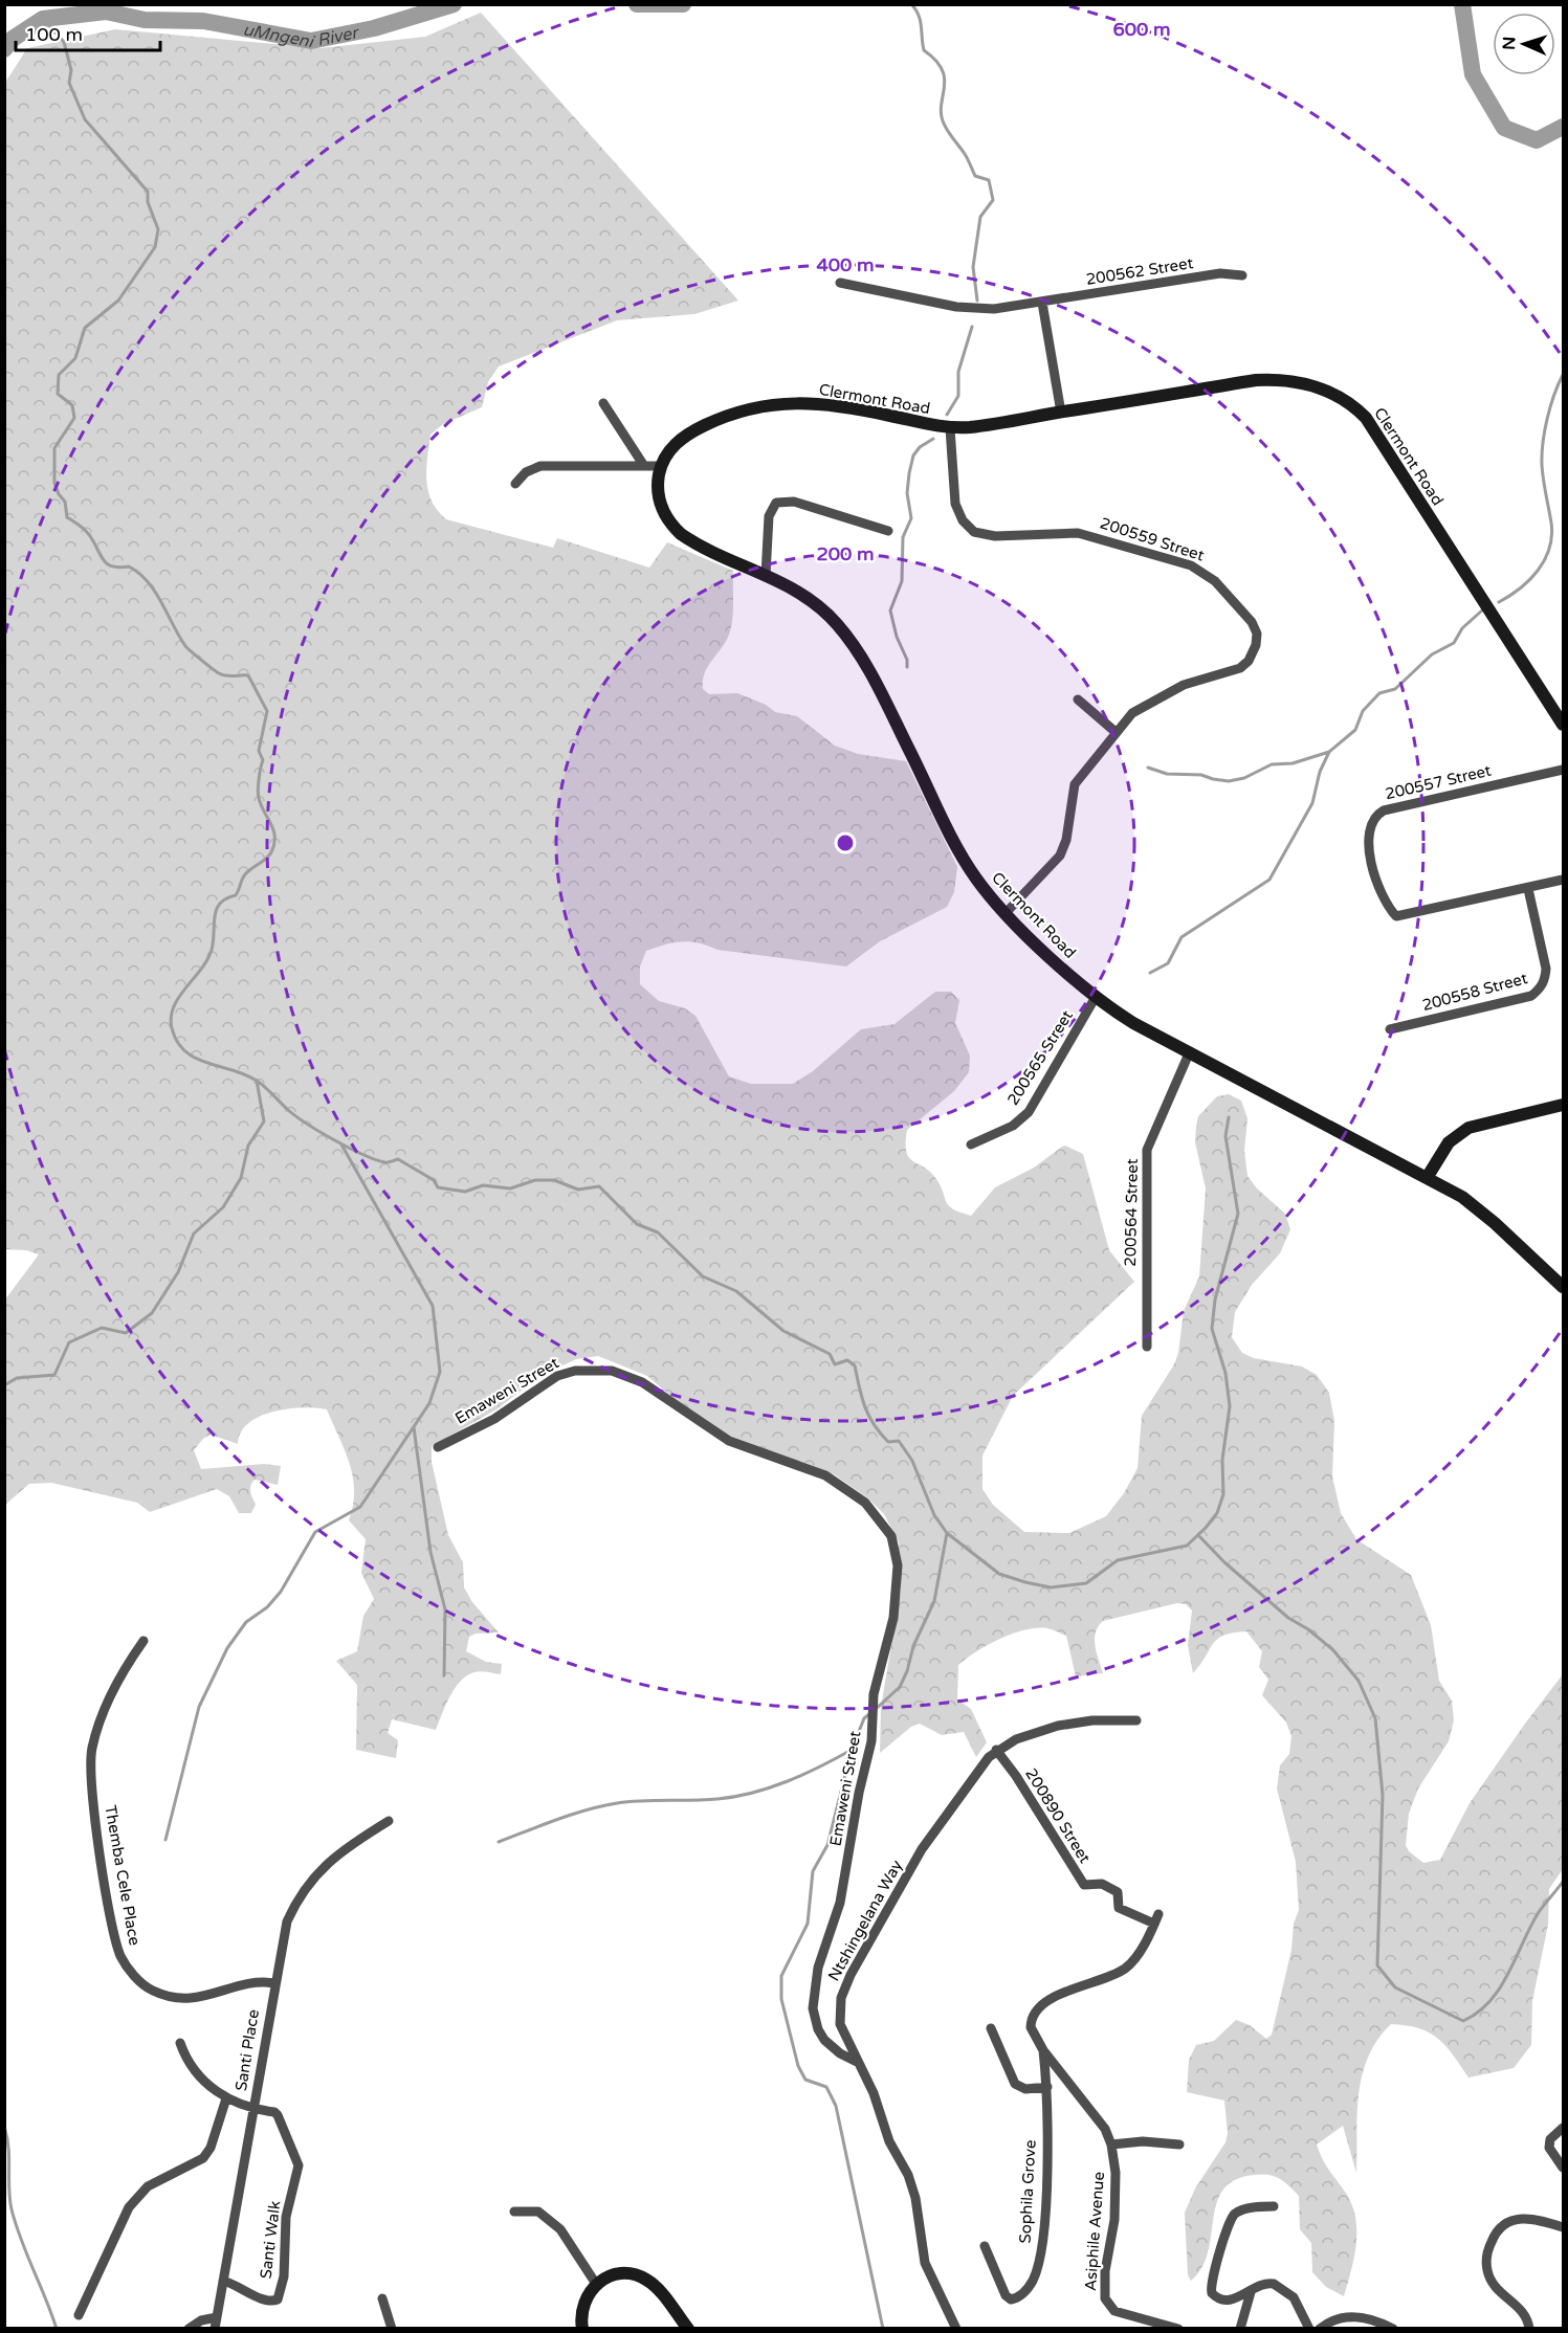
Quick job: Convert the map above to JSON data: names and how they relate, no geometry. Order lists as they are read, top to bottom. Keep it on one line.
{"streets":{"street":["200562 Street","Clermont Road","200559 Street","200557 Street","200558 Street","200565 Street","200564 Street","Emaweni Street","200890 Street","Themba Cele Place","Ntshingelana Way","Santi Place","Sophila Grove","Asiphile Avenue","Santi Walk"]},"crossings":[["Clermont Road","200559 Street"],["Clermont Road","200565 Street"],["Clermont Road","200564 Street"],["200557 Street","200558 Street"],["Emaweni Street","Ntshingelana Way"],["200890 Street","Ntshingelana Way"],["200890 Street","Asiphile Avenue"],["Themba Cele Place","Santi Place"],["Santi Place","Santi Walk"],["Sophila Grove","Asiphile Avenue"]],"water":["uMngeni River"],"scale_bar":"100 m","north":"left","rings":["600 m","400 m","200 m"]}
